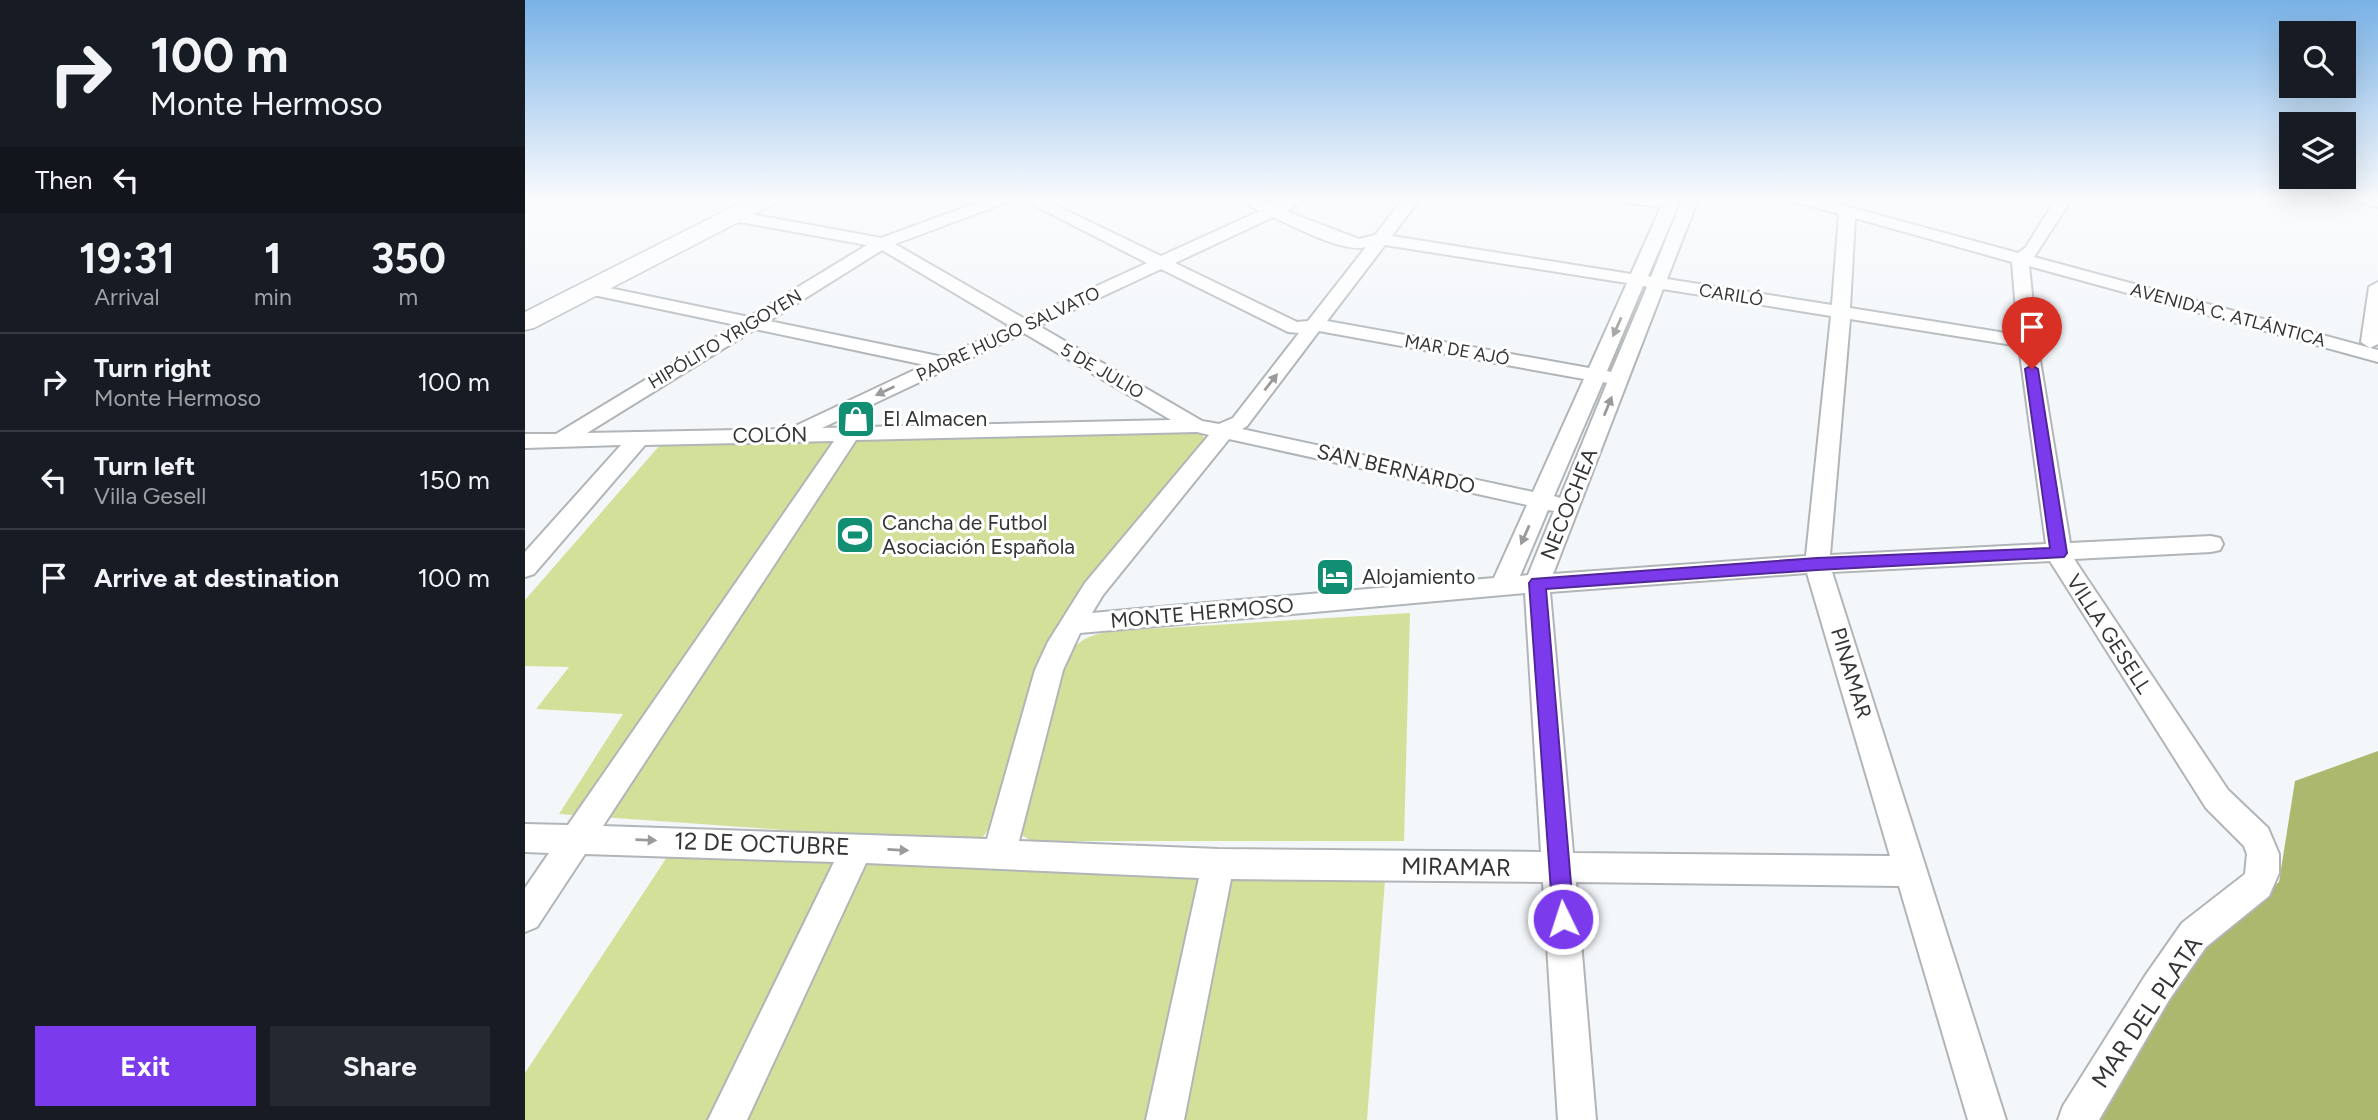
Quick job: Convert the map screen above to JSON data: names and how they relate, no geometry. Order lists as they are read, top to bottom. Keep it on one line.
{"streets":{"street":["CARILÓ","AVENIDA C. ATLÁNTICA","PADRE HUGO SALVATO","HIPÓLITO YRIGOYEN","MAR DE AJÓ","5 DE JULIO","COLÓN","SAN BERNARDO","NECOCHEA","MONTE HERMOSO","VILLA GESELL","PINAMAR","12 DE OCTUBRE","MIRAMAR","MAR DEL PLATA"]},"crossings":[["CARILÓ","NECOCHEA"],["CARILÓ","VILLA GESELL"],["CARILÓ","PINAMAR"],["AVENIDA C. ATLÁNTICA","VILLA GESELL"],["PADRE HUGO SALVATO","5 DE JULIO"],["PADRE HUGO SALVATO","COLÓN"],["HIPÓLITO YRIGOYEN","COLÓN"],["MAR DE AJÓ","NECOCHEA"],["5 DE JULIO","COLÓN"],["COLÓN","SAN BERNARDO"],["SAN BERNARDO","NECOCHEA"],["NECOCHEA","MONTE HERMOSO"],["NECOCHEA","MIRAMAR"],["MONTE HERMOSO","VILLA GESELL"],["MONTE HERMOSO","PINAMAR"],["VILLA GESELL","MAR DEL PLATA"],["PINAMAR","MIRAMAR"],["12 DE OCTUBRE","MIRAMAR"]],"one_way":["PADRE HUGO SALVATO","12 DE OCTUBRE"],"places":{"shop":["El Almacen"],"sports":["Cancha de Futbol Asociación Española"],"hotel":["Alojamiento"]},"page":{"turn":["100 m","Monte Hermoso"],"then":"Then","eta":["19:31","Arrival","1","min","350","m"],"list":[{"name":"Turn right","note":"Monte Hermoso","value":"100 m"},{"name":"Turn left","note":"Villa Gesell","value":"150 m"},{"name":"Arrive at destination","value":"100 m"}],"buttons":["Exit","Share"]}}
